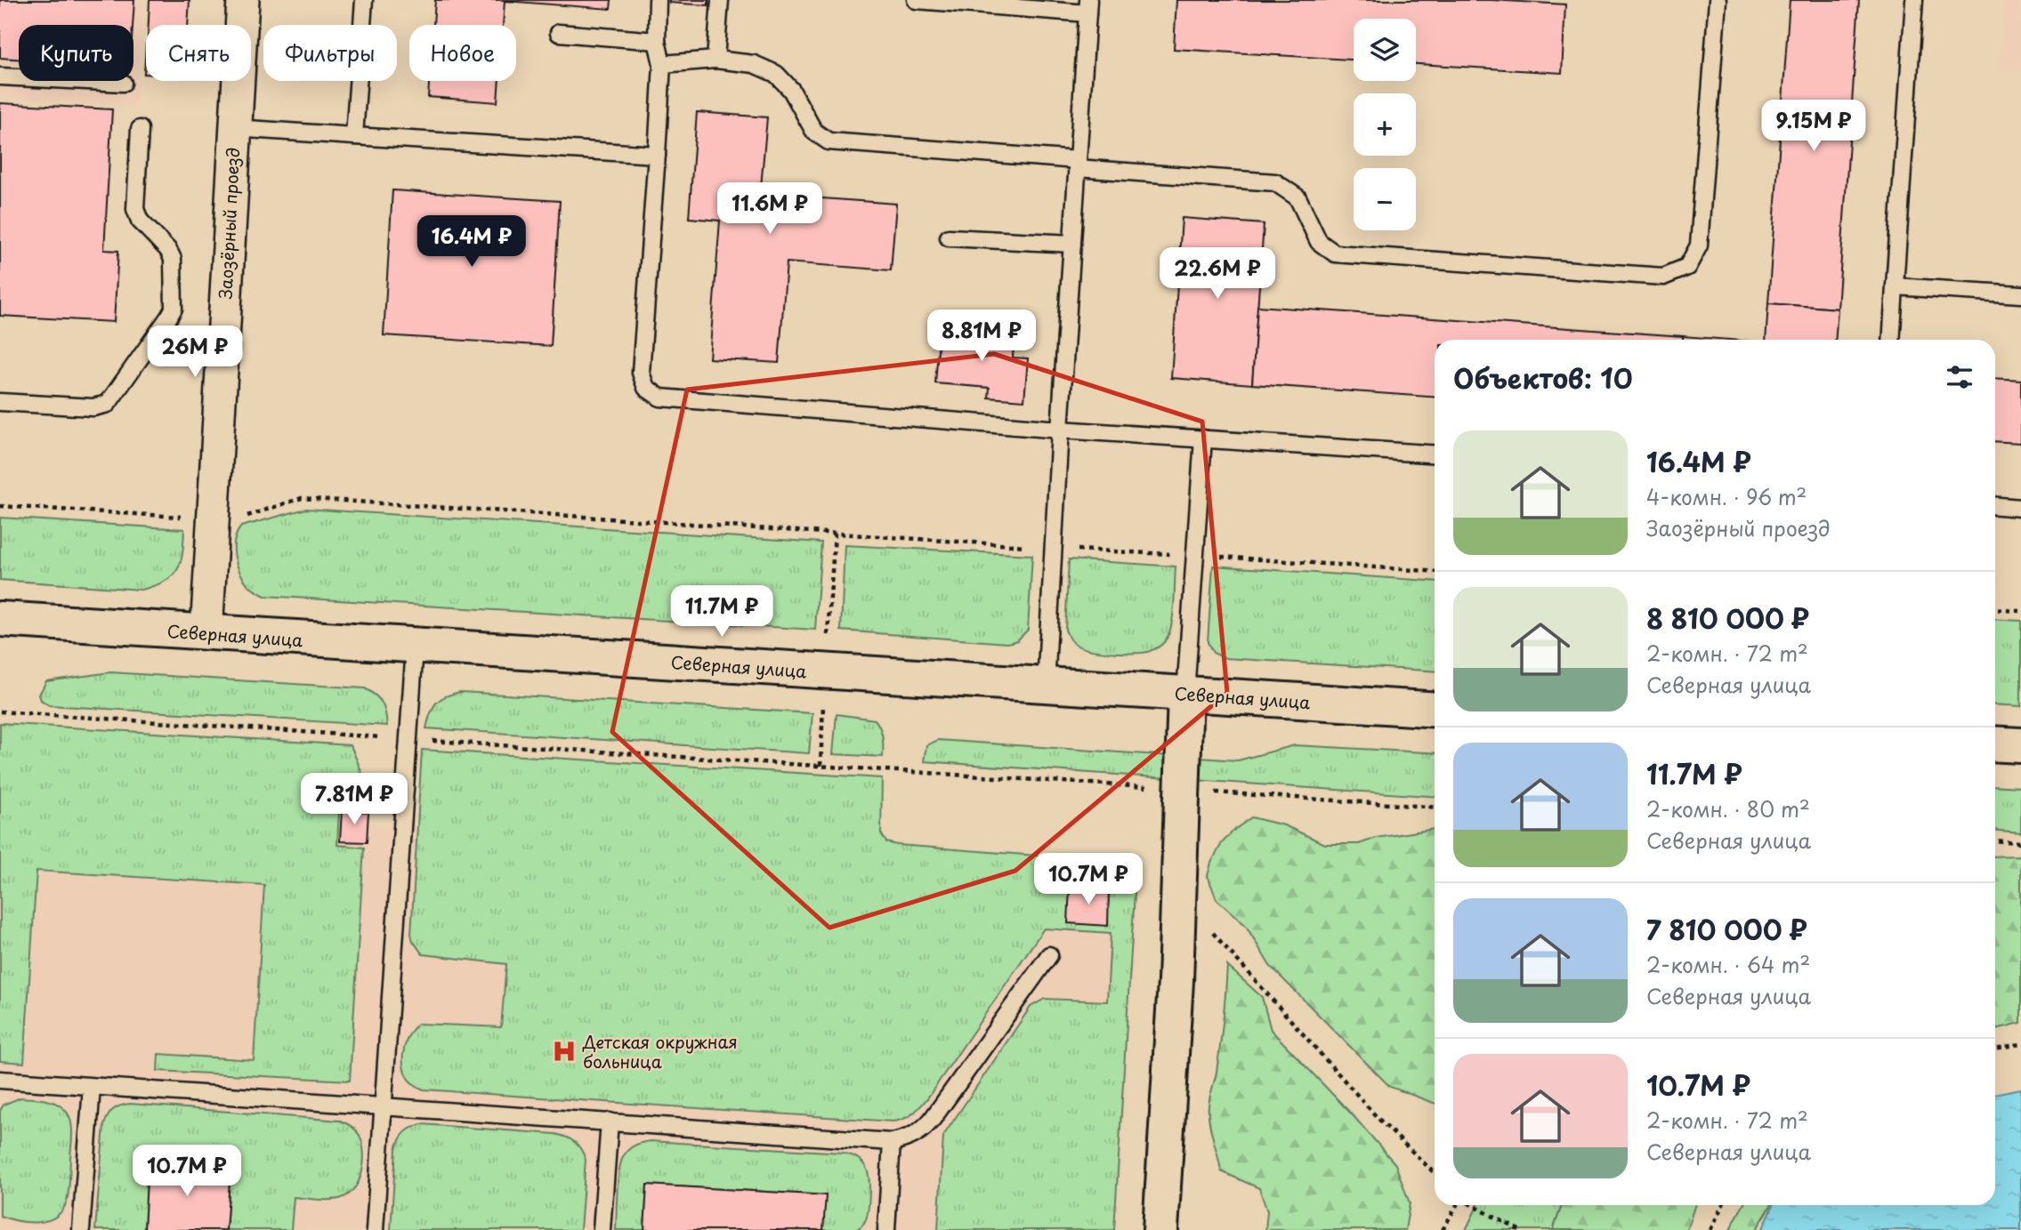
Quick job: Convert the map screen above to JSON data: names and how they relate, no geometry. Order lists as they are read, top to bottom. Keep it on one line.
{"streets":{"main road":["Северная улица"],"street":["Заозёрный проезд"]},"crossings":[["Заозёрный проезд","Северная улица"]],"places":{"hospital":["Детская окружная больница"]},"page":{"map_buttons":["+","−"],"chip":["Купить","Снять","Фильтры","Новое"],"price":["9.15M ₽","11.6M ₽","16.4M ₽","22.6M ₽","8.81M ₽","26M ₽","11.7M ₽","7.81M ₽","10.7M ₽","10.7M ₽"],"heading":"Объектов: 10","list":[{"name":"16.4M ₽","note":"4-комн. · 96 m² · Заозёрный проезд"},{"name":"8 810 000 ₽","note":"2-комн. · 72 m² · Северная улица"},{"name":"11.7M ₽","note":"2-комн. · 80 m² · Северная улица"},{"name":"7 810 000 ₽","note":"2-комн. · 64 m² · Северная улица"},{"name":"10.7M ₽","note":"2-комн. · 72 m² · Северная улица"}]}}
